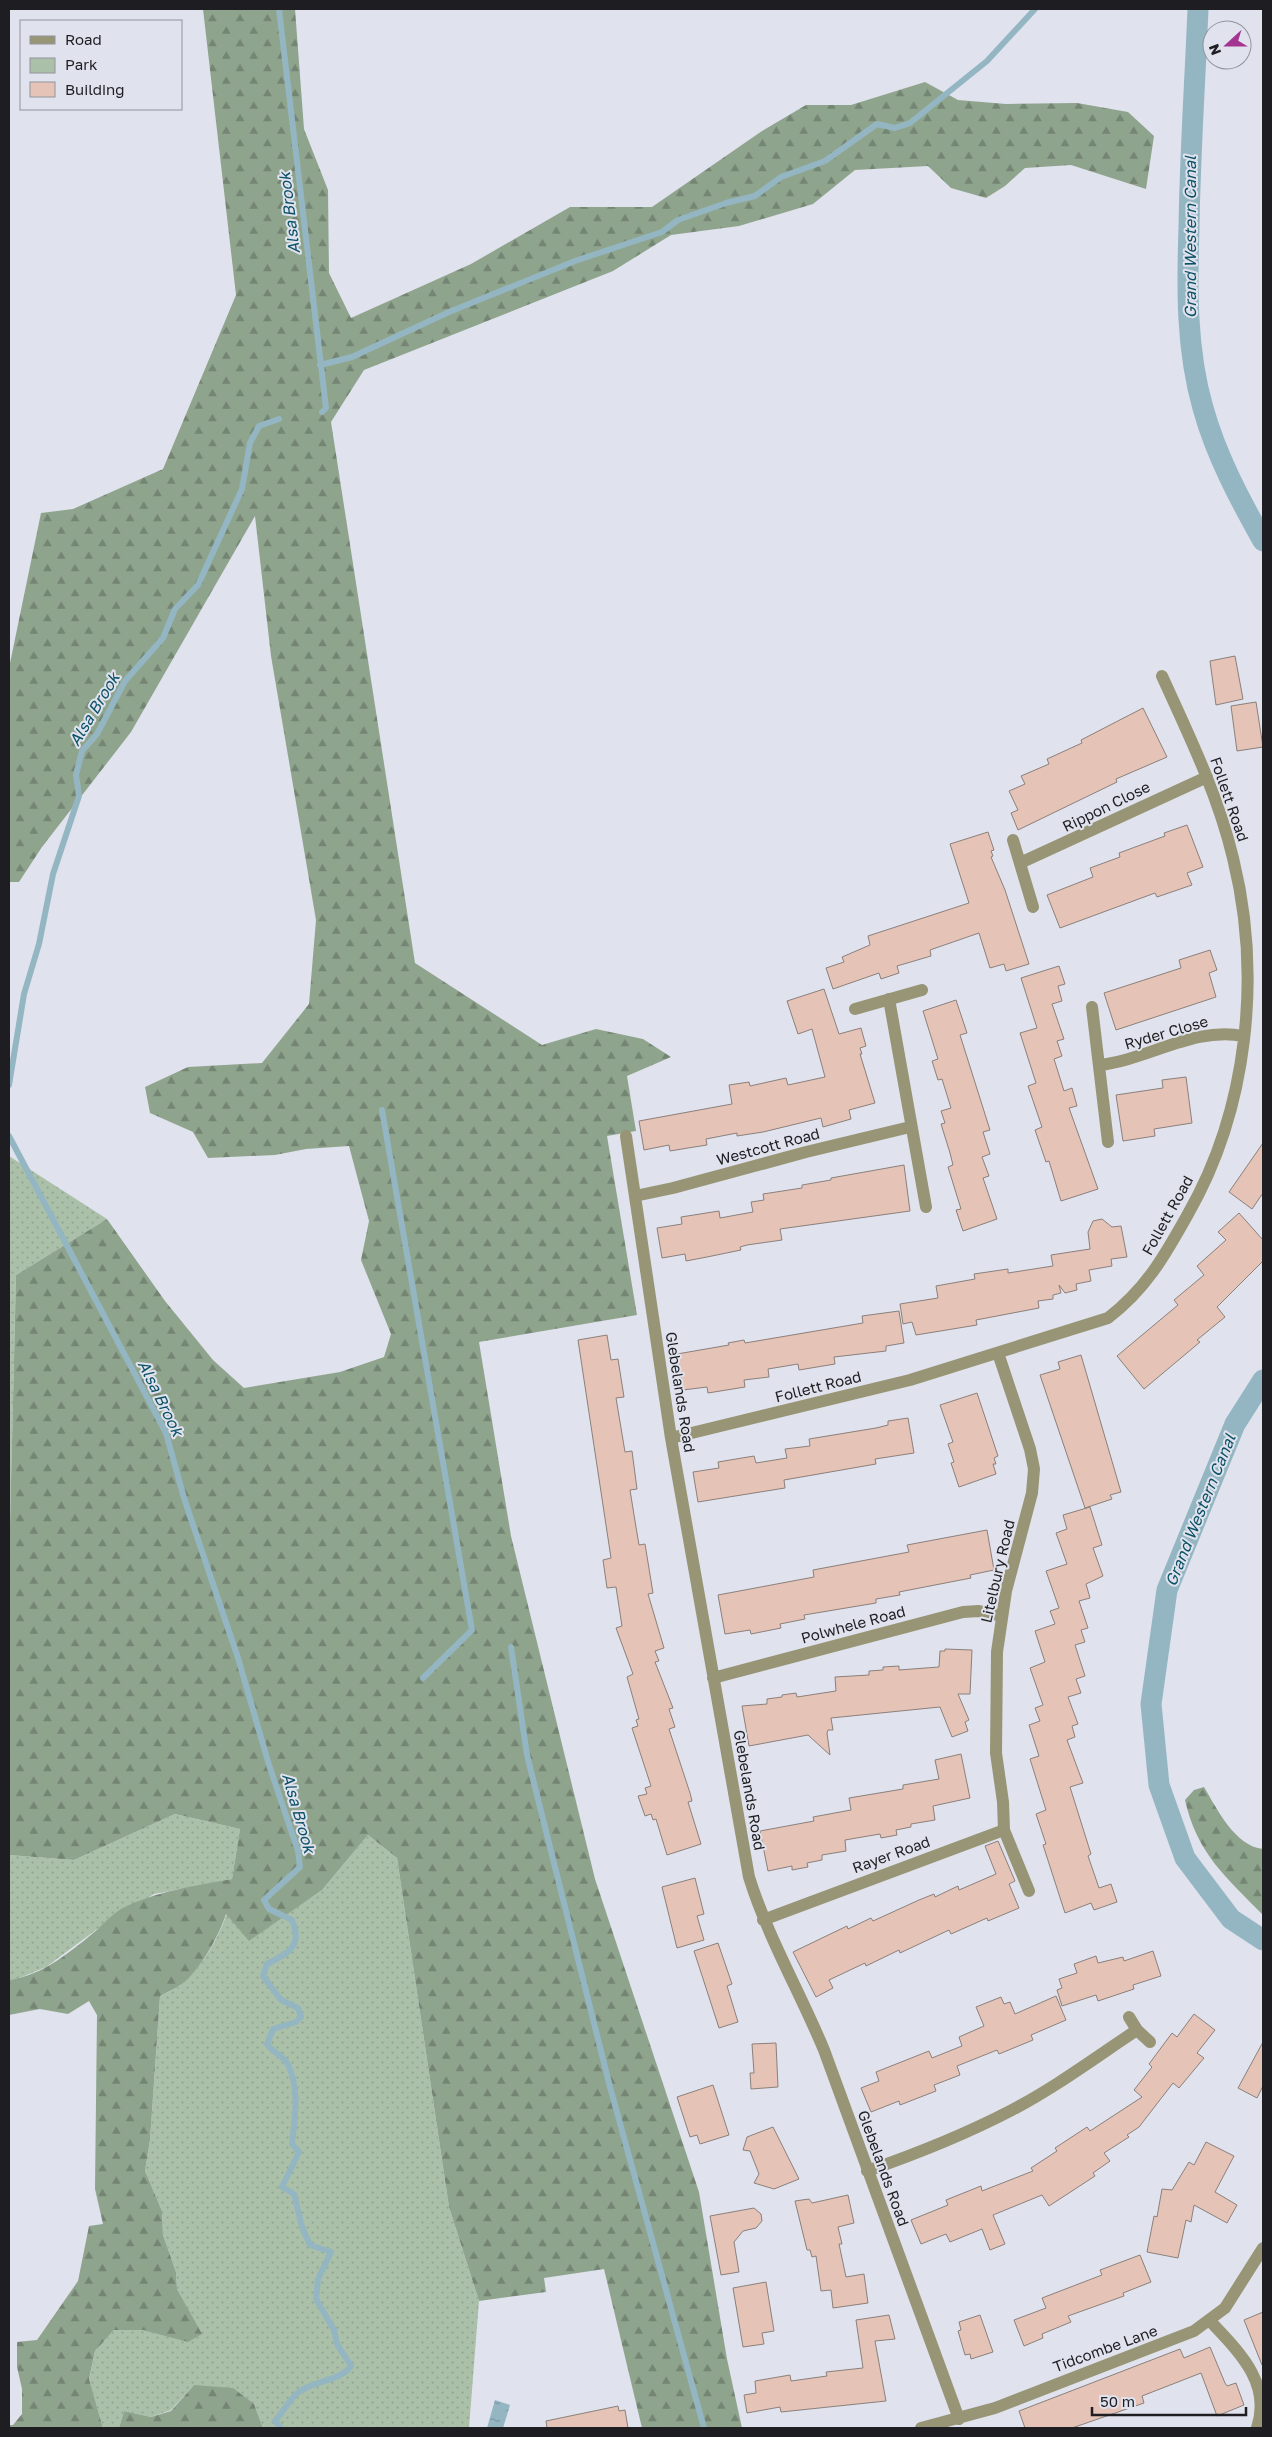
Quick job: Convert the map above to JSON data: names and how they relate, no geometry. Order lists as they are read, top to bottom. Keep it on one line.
{"streets":{"street":["Follett Road","Rippon Close","Ryder Close","Westcott Road","Glebelands Road","Litelbury Road","Polwhele Road","Rayer Road","Tidcombe Lane"]},"crossings":[["Follett Road","Rippon Close"],["Follett Road","Ryder Close"],["Follett Road","Glebelands Road"],["Follett Road","Litelbury Road"],["Westcott Road","Glebelands Road"],["Glebelands Road","Polwhele Road"],["Glebelands Road","Rayer Road"],["Glebelands Road","Tidcombe Lane"],["Litelbury Road","Polwhele Road"],["Litelbury Road","Rayer Road"]],"water":["Alsa Brook","Grand Western Canal"],"legend":["Road","Park","Building"],"scale_bar":"50 m","north":"left"}
